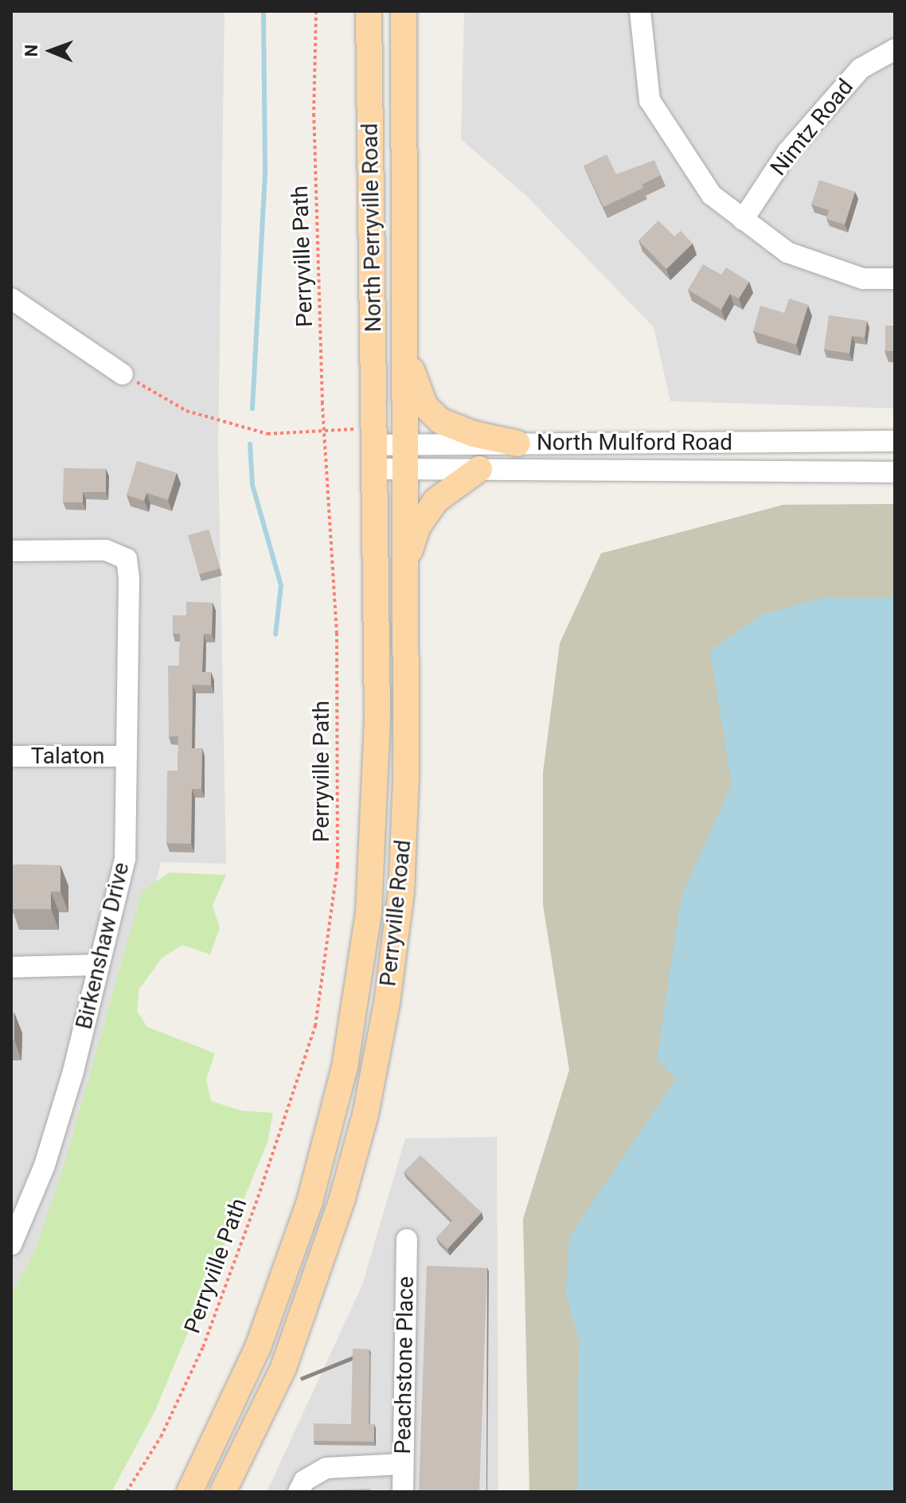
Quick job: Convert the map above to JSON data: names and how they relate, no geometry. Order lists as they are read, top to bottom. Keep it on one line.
{"streets":{"main road":["North Perryville Road","Perryville Road"],"street":["Nimtz Road","North Mulford Road","Talaton","Birkenshaw Drive","Peachstone Place"],"path":["Perryville Path"]},"crossings":[["North Perryville Road","North Mulford Road"],["North Perryville Road","Perryville Road"],["North Mulford Road","Perryville Road"],["Talaton","Birkenshaw Drive"]],"north":"left"}
